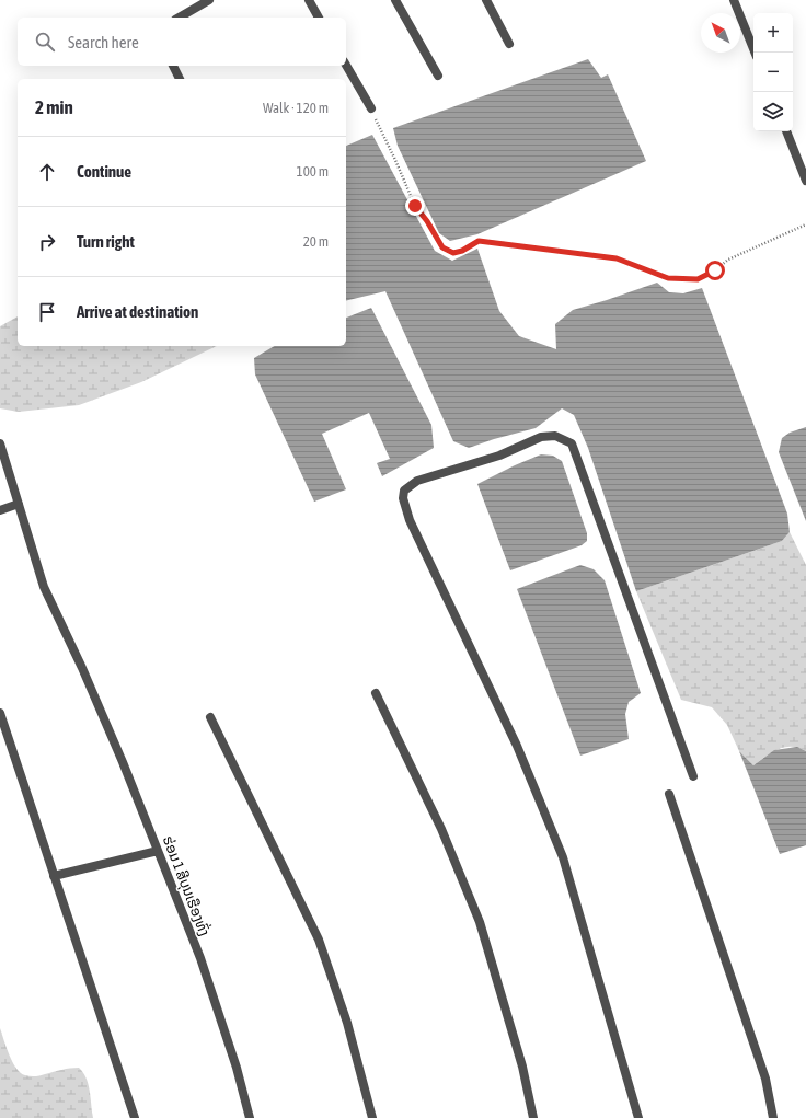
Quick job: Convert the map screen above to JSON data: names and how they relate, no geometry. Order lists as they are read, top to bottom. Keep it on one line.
{"streets":{"street":["ຮ່ອມ 1 ສີບຸນເຮືອງທົ່ງ"]},"north":"top left","page":{"map_buttons":["+","−"],"search":"Search here","heading":["2 min","Walk · 120 m"],"list":[["Continue","100 m"],["Turn right","20 m"],"Arrive at destination"]}}
